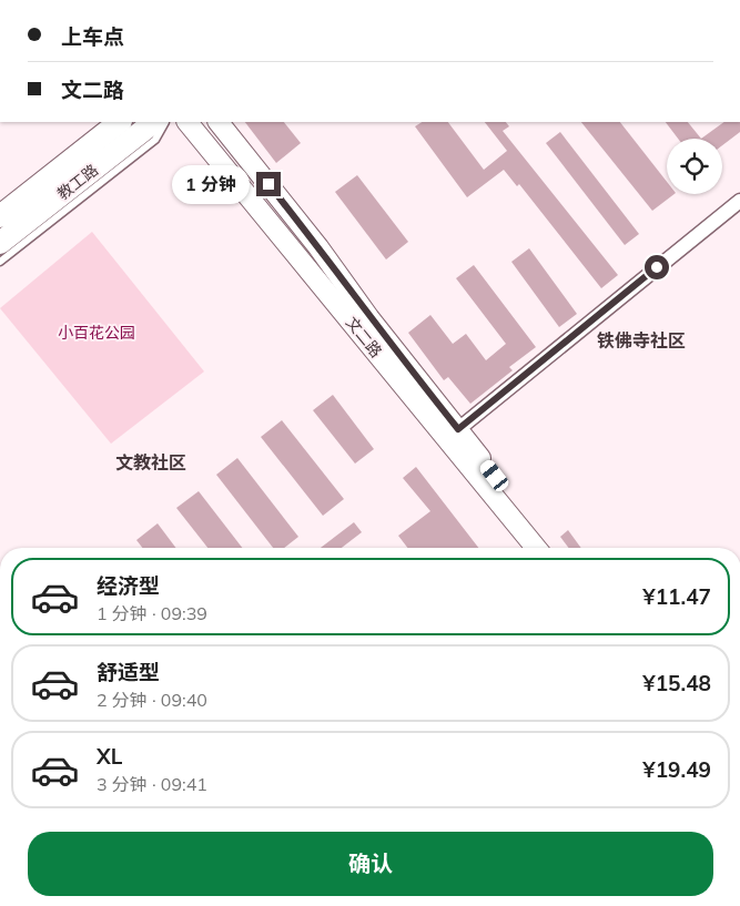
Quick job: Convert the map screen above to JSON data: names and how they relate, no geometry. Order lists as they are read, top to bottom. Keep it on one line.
{"streets":{"main road":["教工路","文二路"]},"districts":["铁佛寺社区","文教社区"],"parks":["小百花公园"],"page":{"banner":["上车点","文二路"],"bubble":"1 分钟","list":[{"name":"经济型","note":"1 分钟 · 09:39","value":"¥11.47"},{"name":"舒适型","note":"2 分钟 · 09:40","value":"¥15.48"},{"name":"XL","note":"3 分钟 · 09:41","value":"¥19.49"}],"buttons":"确认"}}
